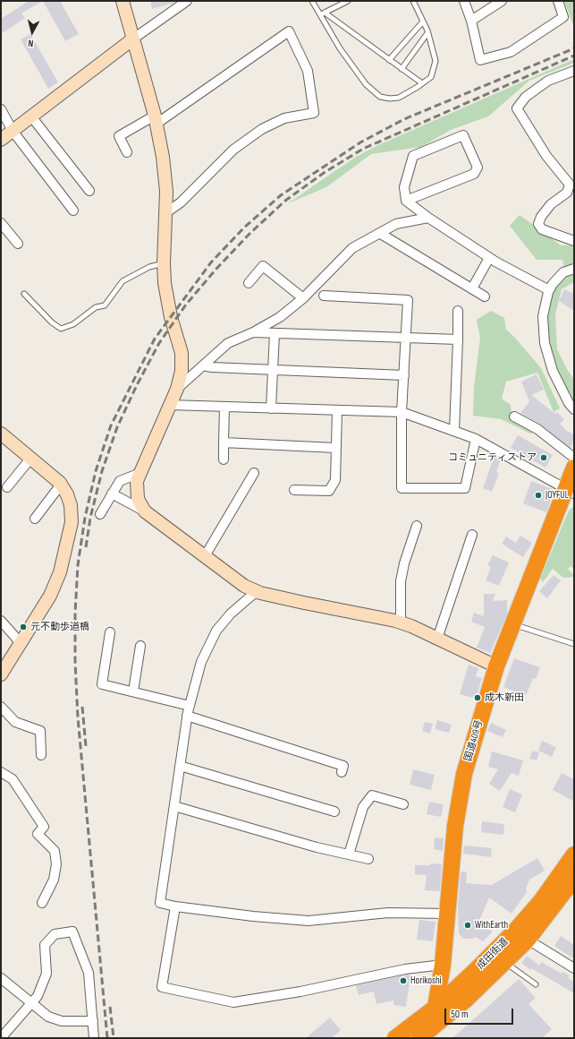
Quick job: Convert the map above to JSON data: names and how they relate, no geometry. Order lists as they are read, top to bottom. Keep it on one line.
{"streets":{"highway":["国道409号","成田街道"]},"crossings":[["国道409号","成田街道"]],"places":["コミュニティストア","JOYFUL","元不動歩道橋","成木新田","WithEarth","Horikoshi"],"scale_bar":"50 m","north":"bottom"}
